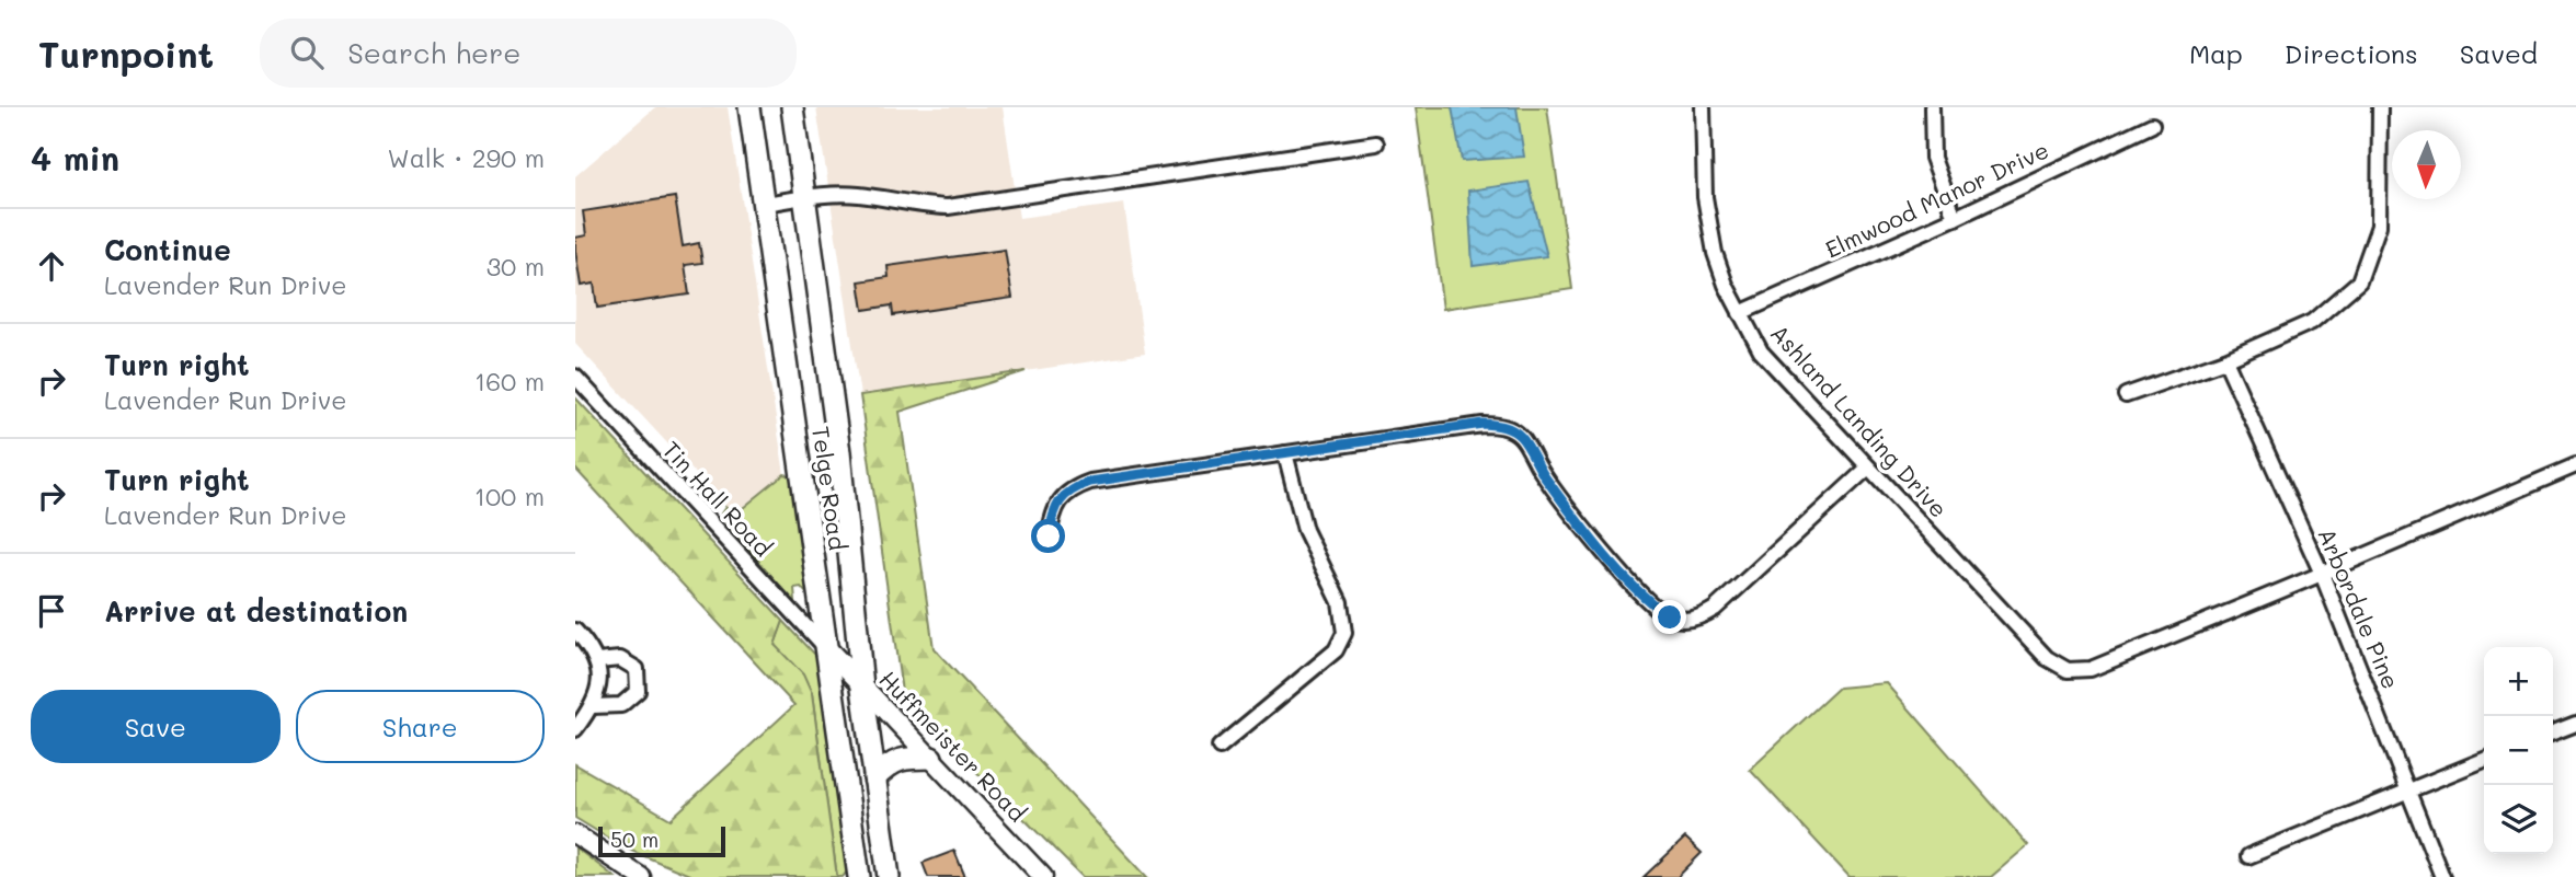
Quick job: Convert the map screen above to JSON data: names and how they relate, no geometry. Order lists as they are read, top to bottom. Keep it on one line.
{"streets":{"main road":["Telge Road"],"street":["Elmwood Manor Drive","Ashland Landing Drive","Tin Hall Road","Arbordale Pine","Huffmeister Road"]},"crossings":[["Elmwood Manor Drive","Ashland Landing Drive"],["Ashland Landing Drive","Arbordale Pine"],["Telge Road","Tin Hall Road"],["Telge Road","Huffmeister Road"],["Tin Hall Road","Huffmeister Road"]],"scale_bar":"50 m","north":"bottom","page":{"header":"Turnpoint","search":"Search here","nav":["Map","Directions","Saved"],"heading":["4 min","Walk · 290 m"],"list":[["Continue","Lavender Run Drive","30 m"],["Turn right","Lavender Run Drive","160 m"],["Turn right","Lavender Run Drive","100 m"],"Arrive at destination"],"map_buttons":["+","−"],"buttons":["Save","Share"],"scale":"50 m"}}
